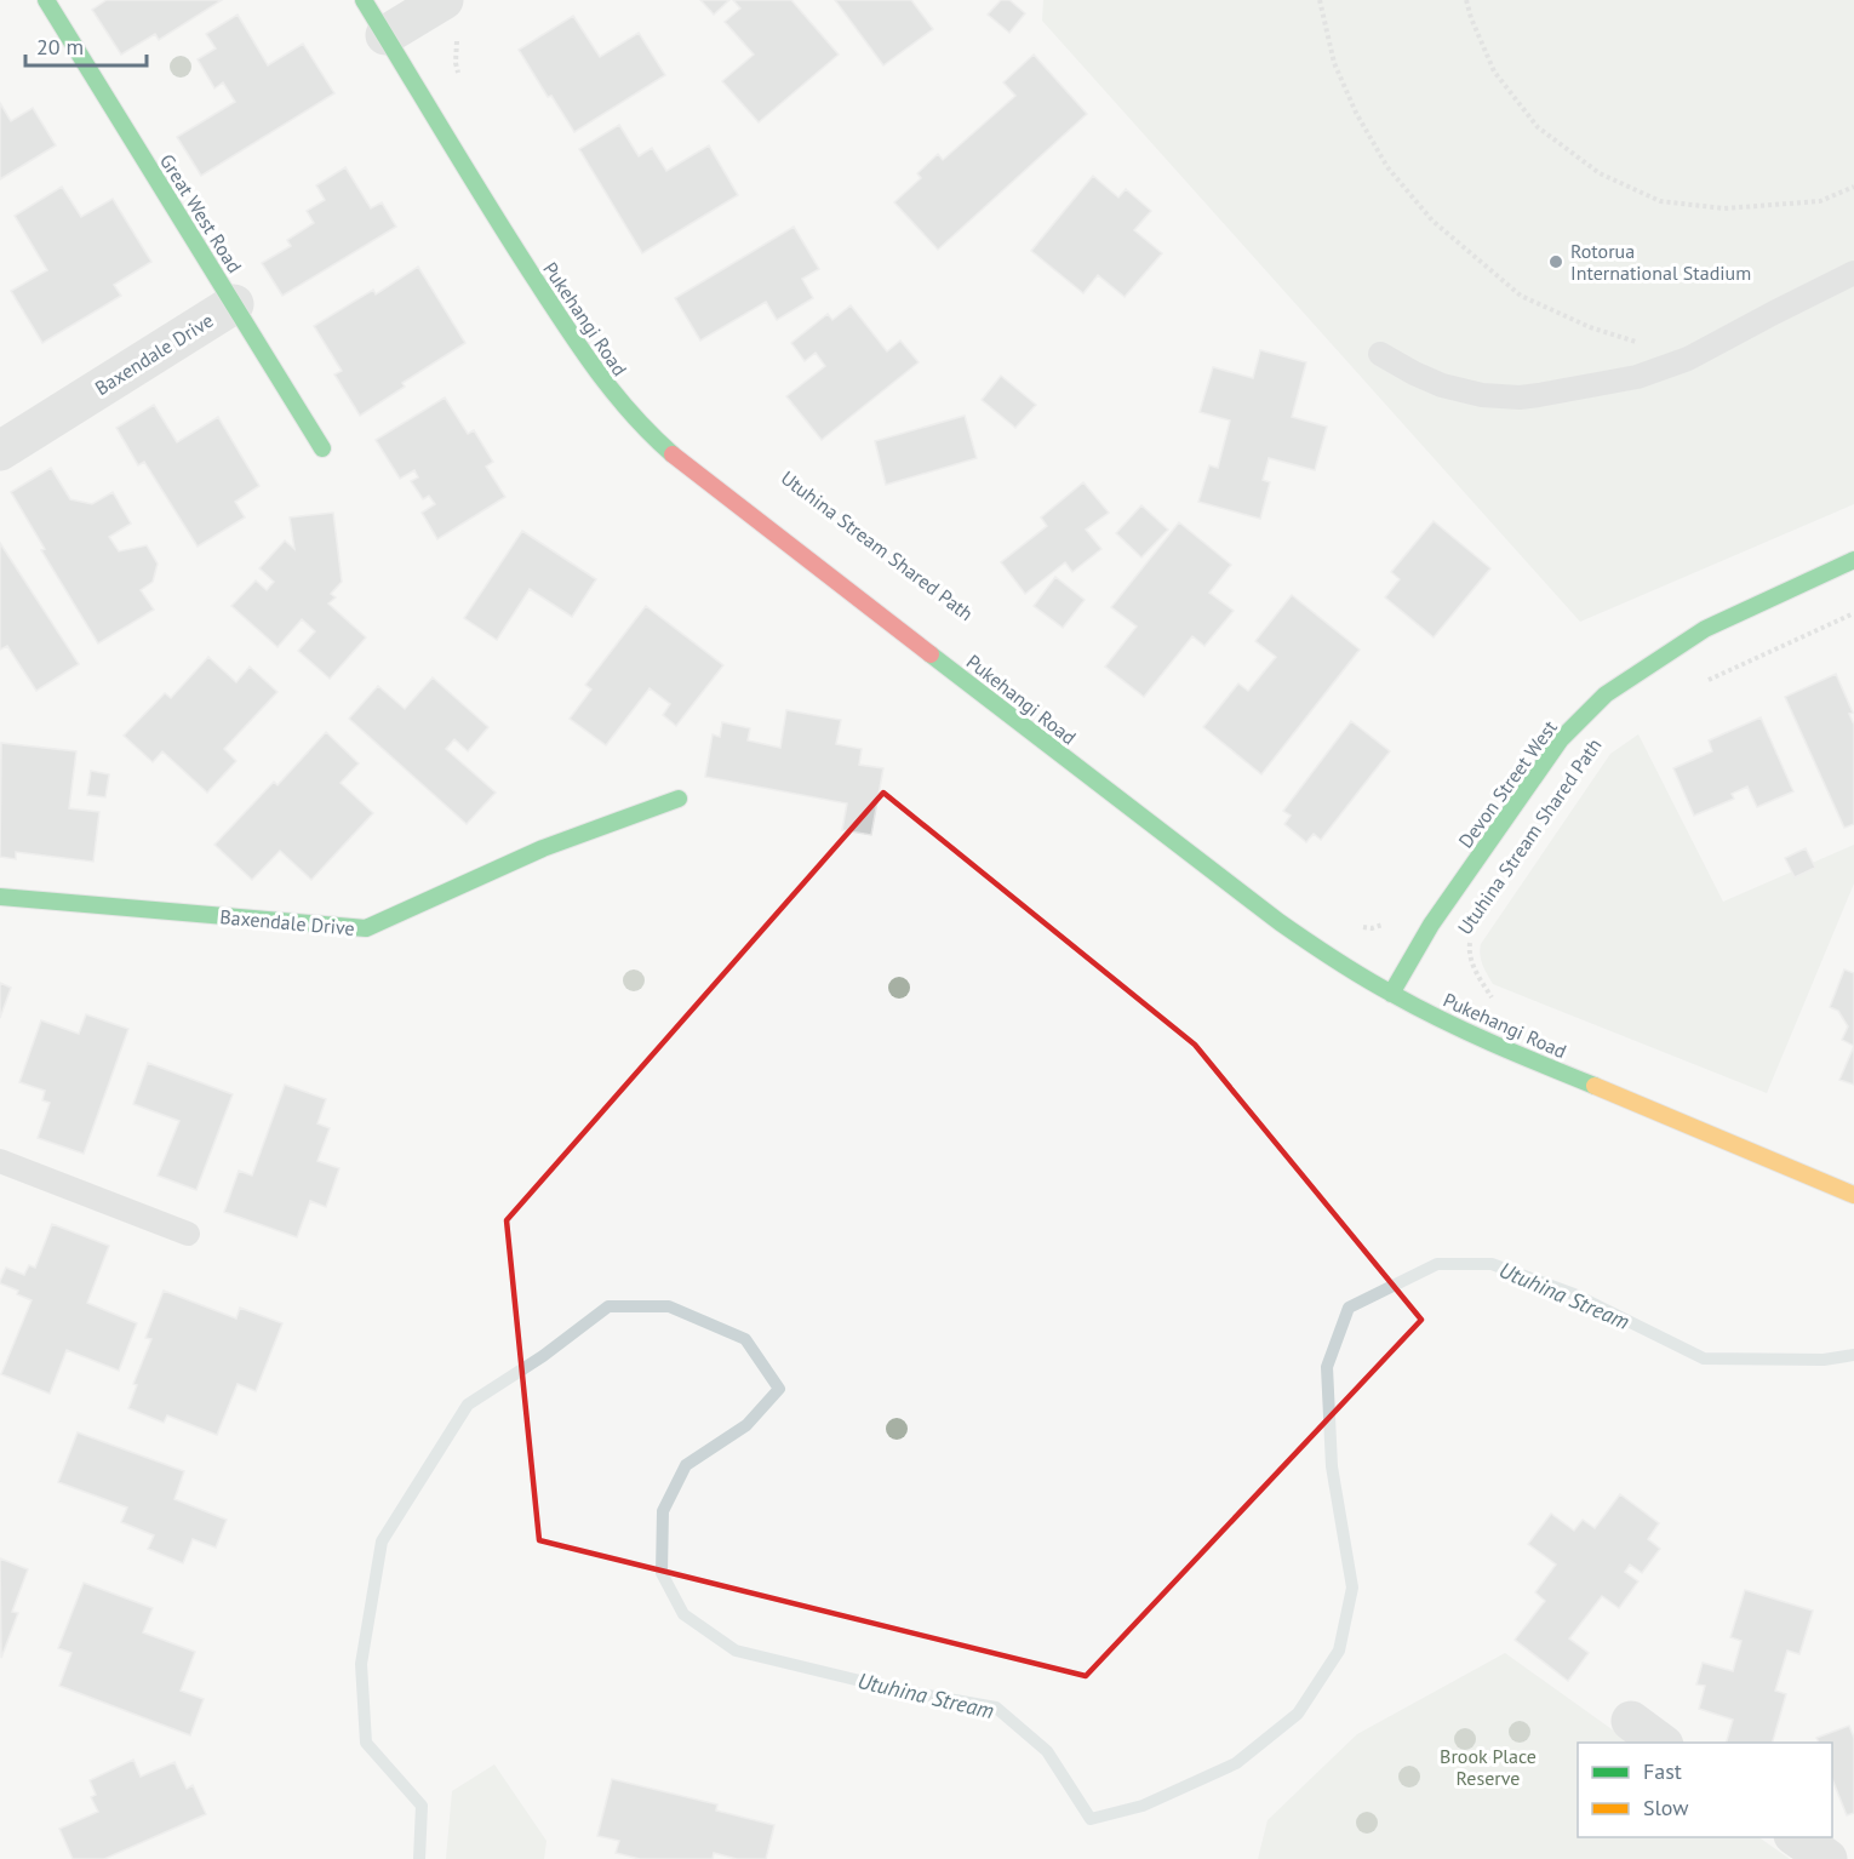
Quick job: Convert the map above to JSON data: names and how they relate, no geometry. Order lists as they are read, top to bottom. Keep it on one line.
{"streets":{"main road":["Great West Road","Pukehangi Road","Baxendale Drive","Devon Street West"],"path":["Utuhina Stream Shared Path"]},"crossings":[["Great West Road","Baxendale Drive"],["Pukehangi Road","Devon Street West"]],"water":["Utuhina Stream"],"parks":["Brook Place Reserve"],"places":["Rotorua International Stadium"],"legend":["Fast","Slow"],"scale_bar":"20 m"}
